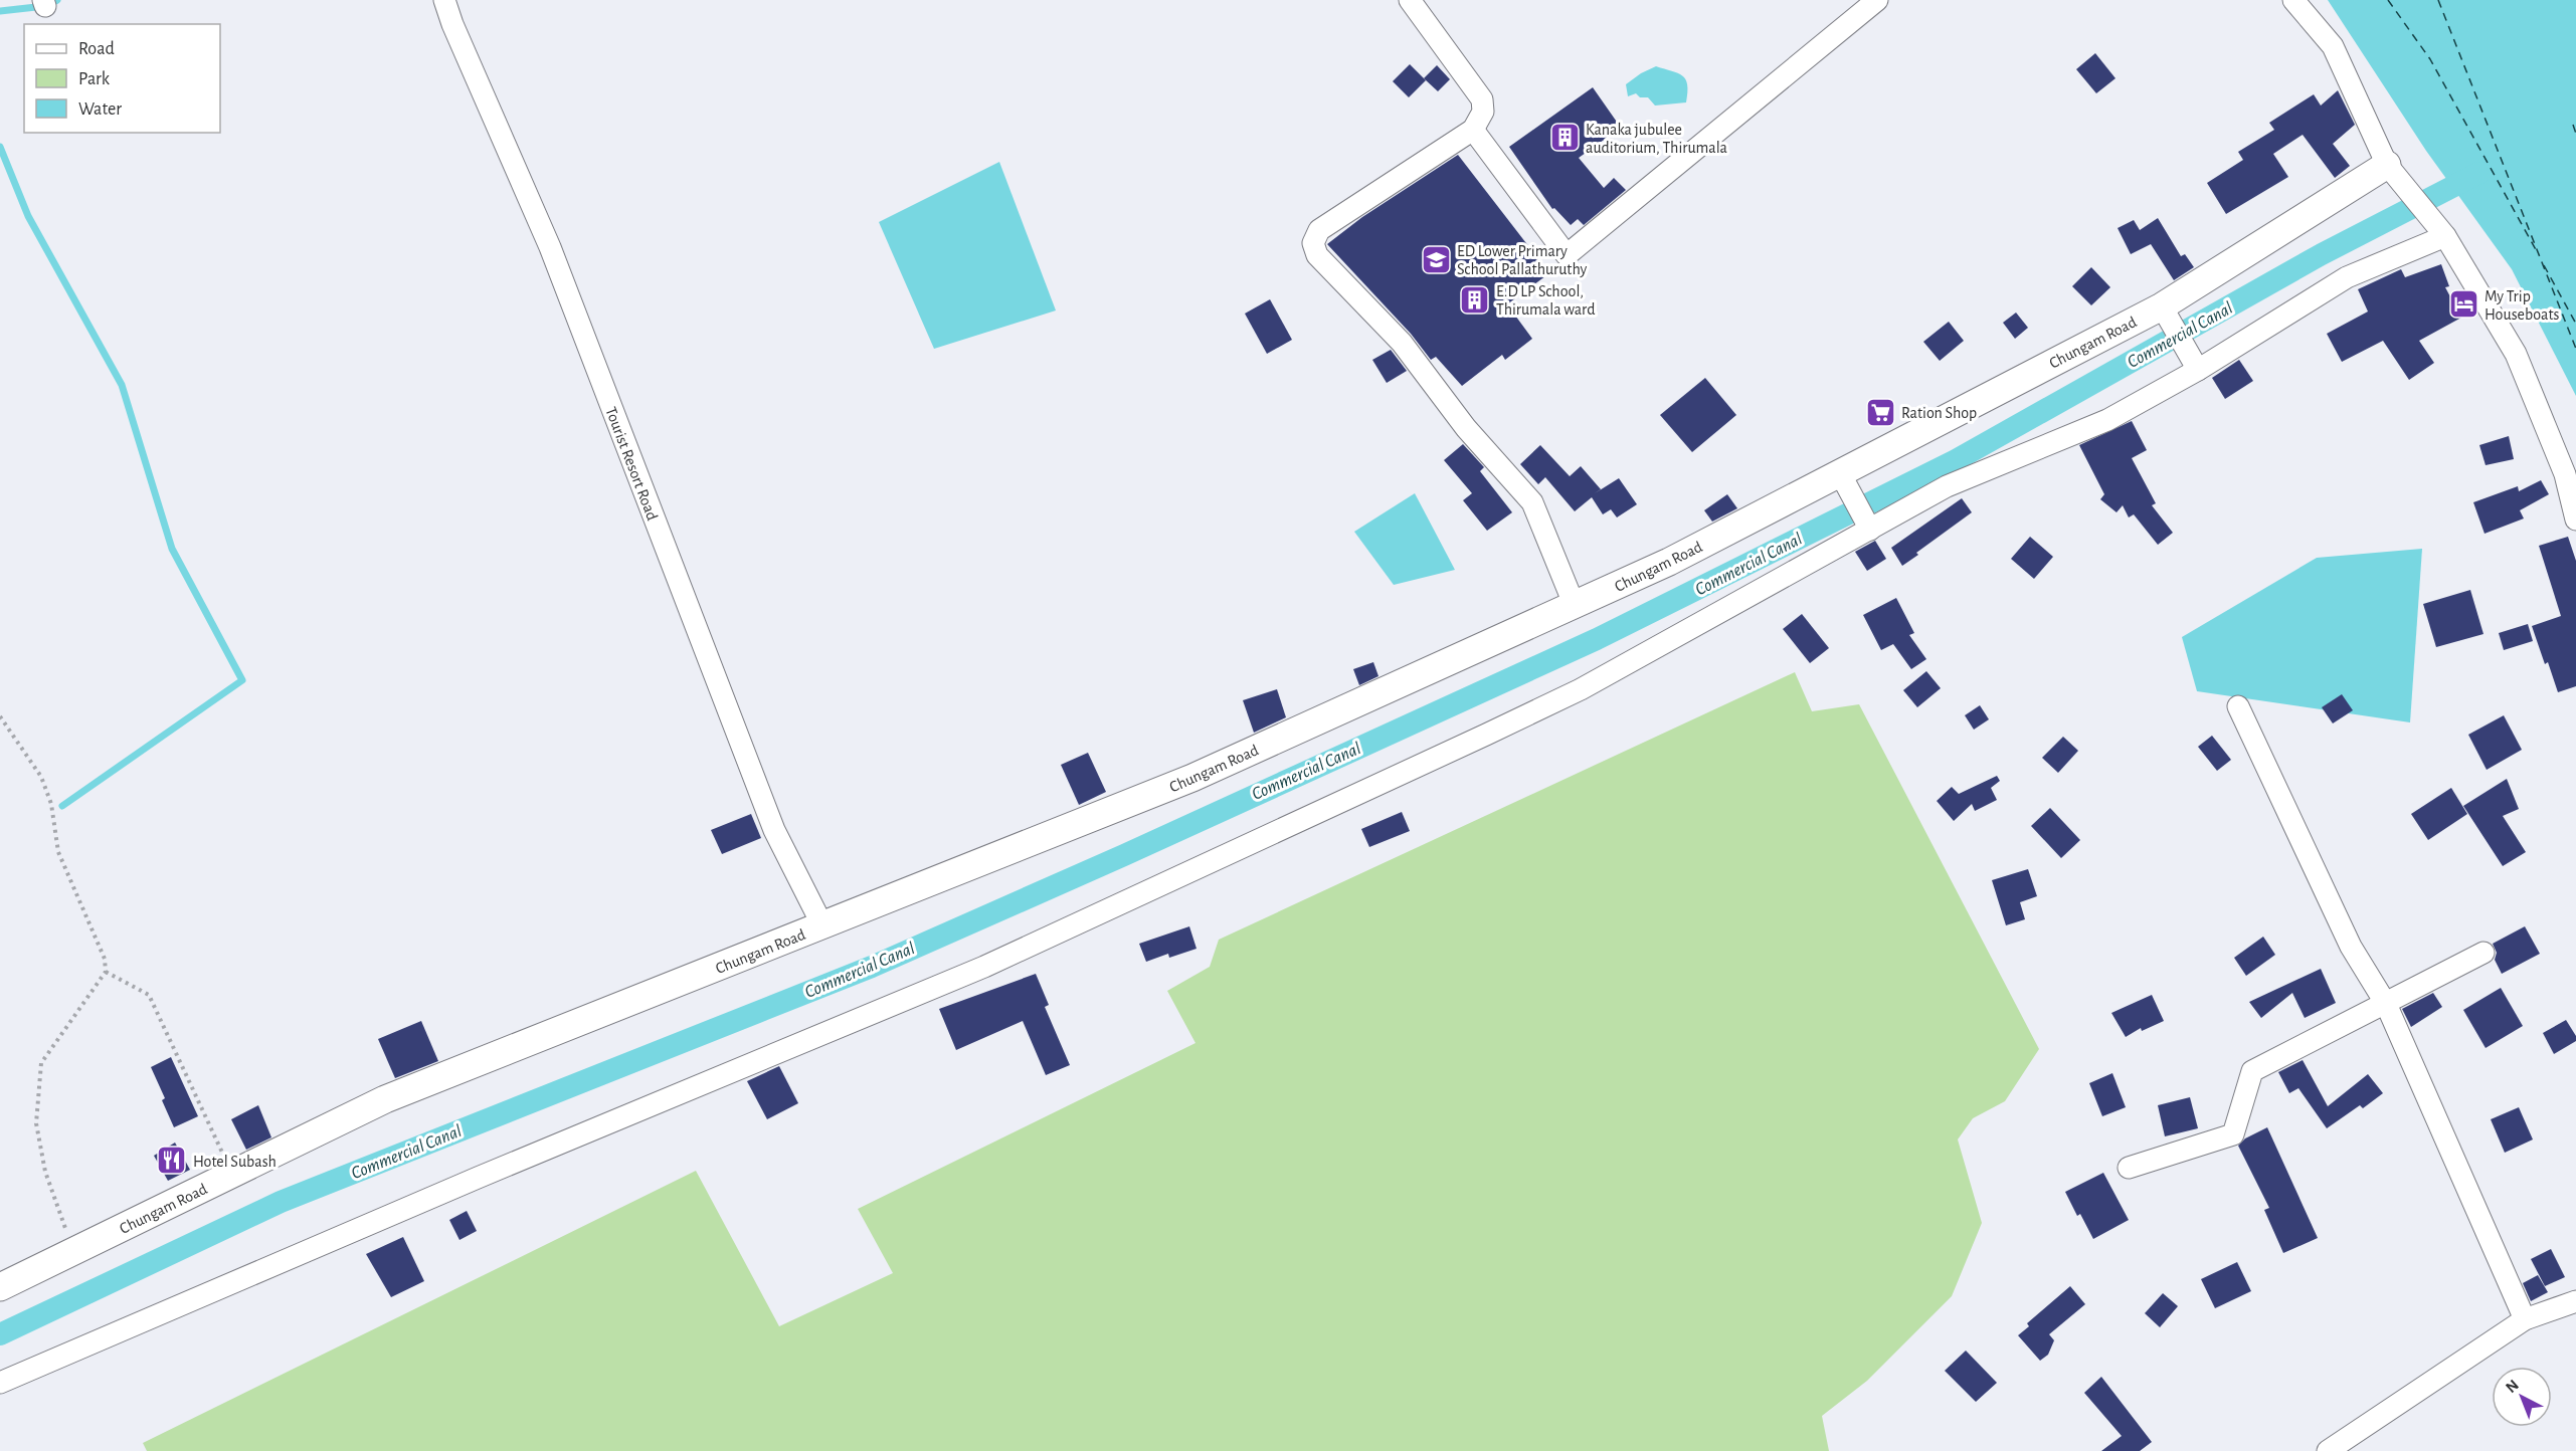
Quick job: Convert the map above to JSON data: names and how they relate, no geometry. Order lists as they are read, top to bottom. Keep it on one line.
{"streets":{"main road":["Chungam Road"],"street":["Tourist Resort Road"]},"crossings":[["Chungam Road","Tourist Resort Road"]],"water":["Commercial Canal"],"places":{"building":["Kanaka jubulee auditorium, Thirumala","E.D LP School, Thirumala ward"],"school or university":["ED Lower Primary School Pallathuruthy"],"hotel":["My Trip Houseboats"],"supermarket":["Ration Shop"],"restaurant":["Hotel Subash"]},"legend":["Road","Park","Water"],"north":"top left"}
